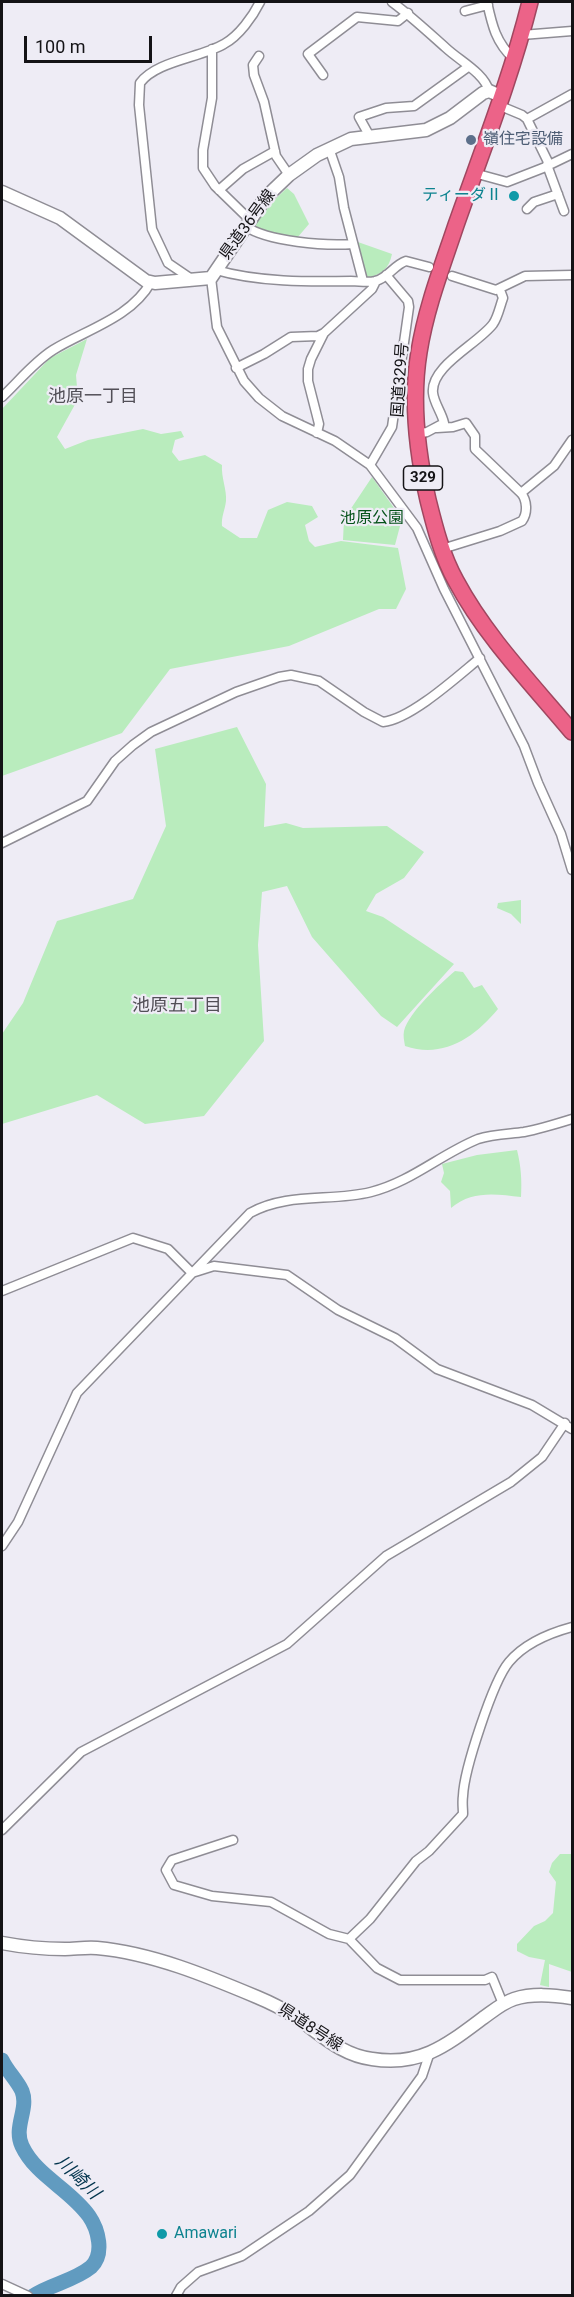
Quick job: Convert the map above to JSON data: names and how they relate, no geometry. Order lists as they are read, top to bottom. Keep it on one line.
{"streets":{"highway":["国道329号","329"],"main road":["県道36号線","県道8号線"]},"crossings":[["県道36号線","国道329号"]],"districts":["池原一丁目","池原五丁目"],"water":["川崎川"],"parks":["池原公園"],"places":["嶺住宅設備","ティーダⅡ","Amawari"],"scale_bar":"100 m"}
